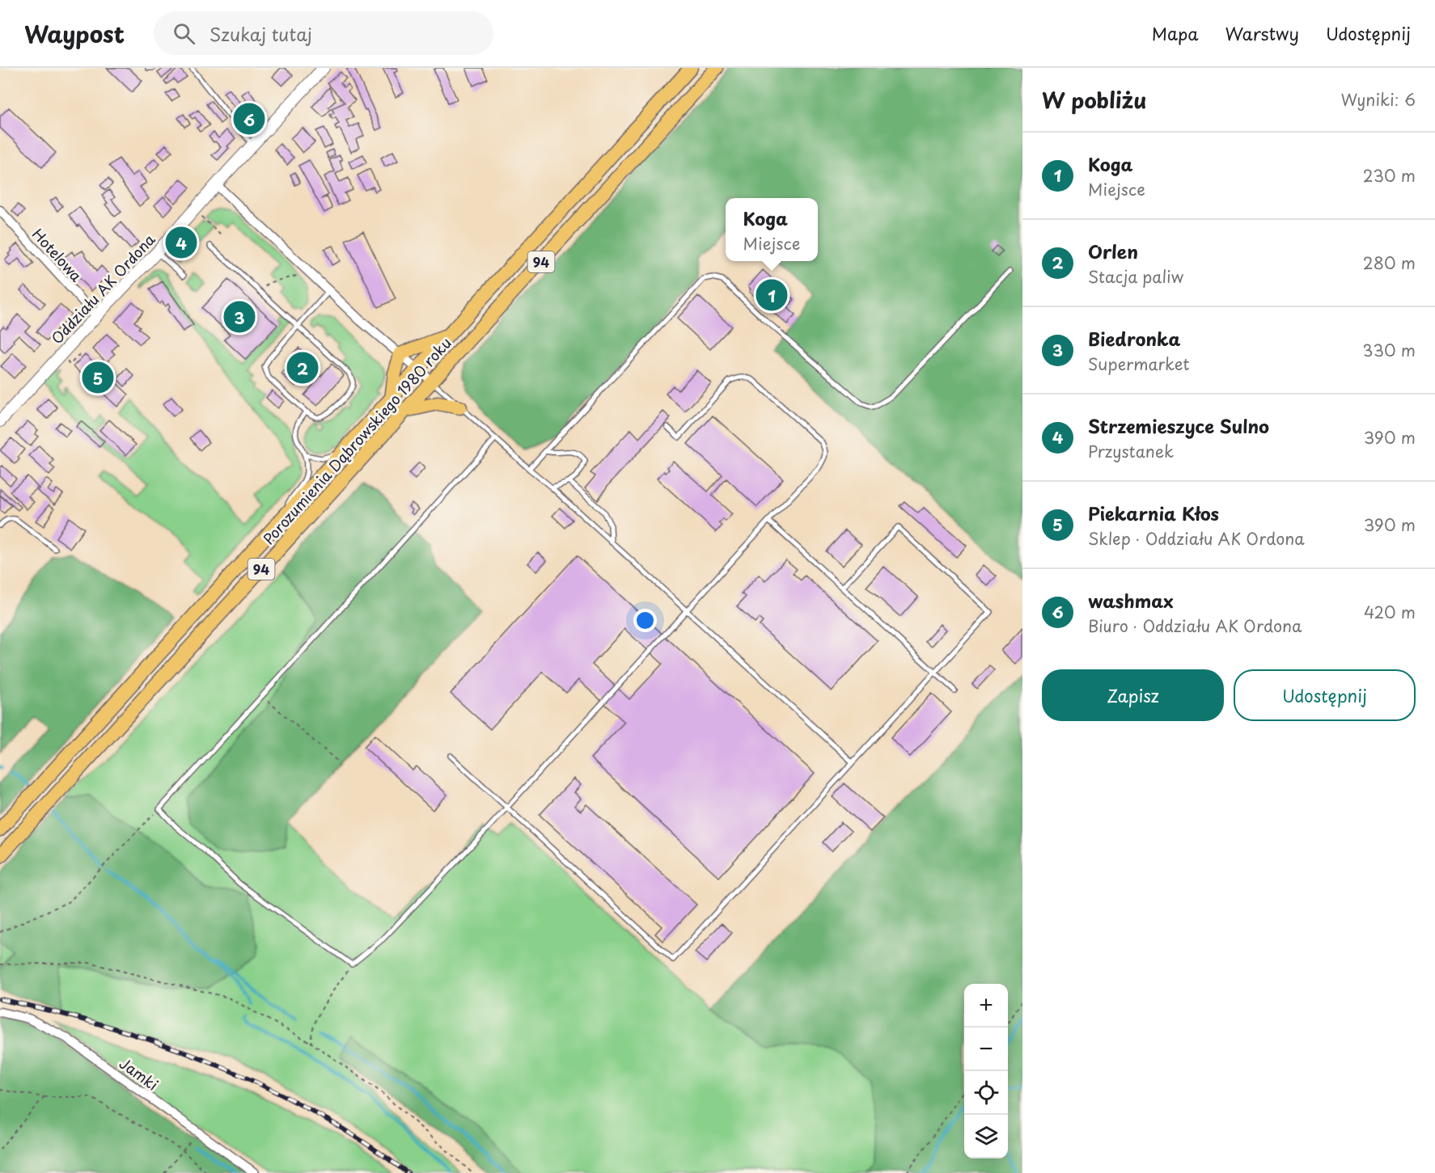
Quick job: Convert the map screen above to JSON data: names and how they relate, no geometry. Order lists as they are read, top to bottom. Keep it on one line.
{"streets":{"main road":["94","Porozumienia Dąbrowskiego 1980 roku"],"street":["Hotelowa","Oddziału AK Ordona","Jamki"]},"crossings":[["Hotelowa","Oddziału AK Ordona"]],"page":{"header":"Waypost","search":"Szukaj tutaj","nav":["Mapa","Warstwy","Udostępnij"],"heading":["W pobliżu","Wyniki: 6"],"pins":["6","4","1","3","2","5"],"list":[{"mark":"1","name":"Koga","note":"Miejsce","value":"230 m"},{"mark":"2","name":"Orlen","note":"Stacja paliw","value":"280 m"},{"mark":"3","name":"Biedronka","note":"Supermarket","value":"330 m"},{"mark":"4","name":"Strzemieszyce Sulno","note":"Przystanek","value":"390 m"},{"mark":"5","name":"Piekarnia Kłos","note":"Sklep · Oddziału AK Ordona","value":"390 m"},{"mark":"6","name":"washmax","note":"Biuro · Oddziału AK Ordona","value":"420 m"}],"popup":["Koga","Miejsce"],"buttons":["Zapisz","Udostępnij"],"map_buttons":["+","−"]}}
